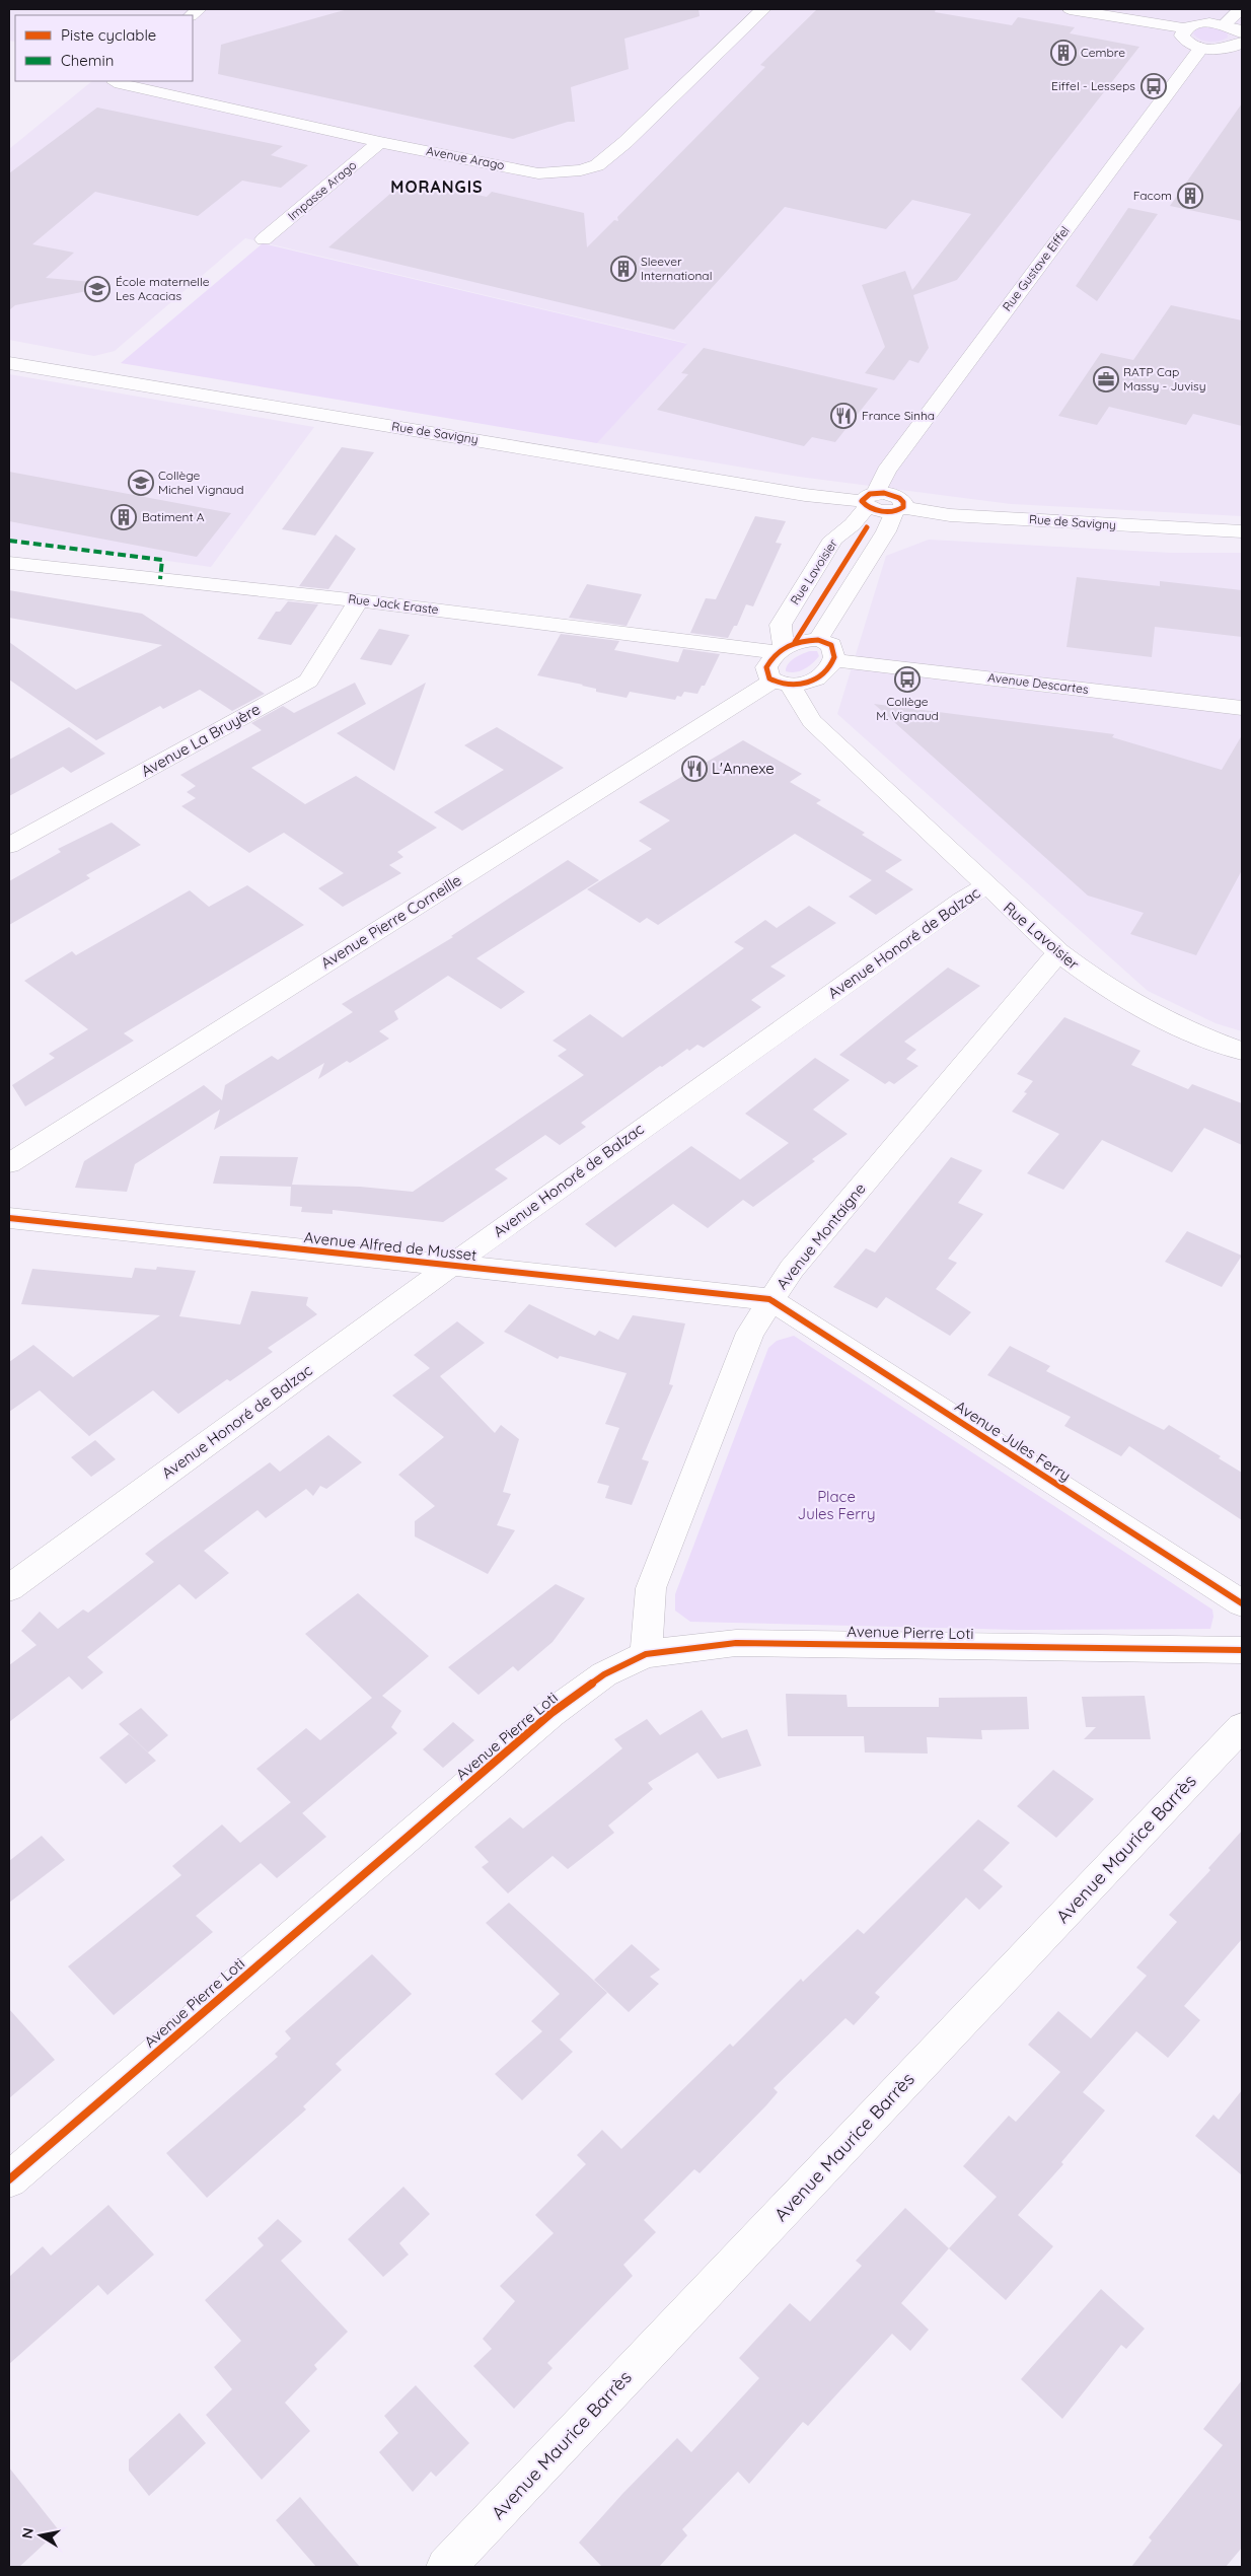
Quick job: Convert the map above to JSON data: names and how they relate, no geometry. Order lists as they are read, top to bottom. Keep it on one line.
{"streets":{"street":["Avenue Arago","Impasse Arago","Rue Gustave Eiffel","Rue de Savigny","Rue Lavoisier","Rue Jack Eraste","Avenue Descartes","Avenue La Bruyère","Avenue Pierre Corneille","Avenue Honoré de Balzac","Avenue Montaigne","Avenue Alfred de Musset","Avenue Jules Ferry","Avenue Pierre Loti","Avenue Maurice Barrès"]},"crossings":[["Avenue Arago","Impasse Arago"],["Rue Gustave Eiffel","Rue de Savigny"],["Rue Gustave Eiffel","Rue Lavoisier"],["Rue de Savigny","Rue Lavoisier"],["Rue Lavoisier","Rue Jack Eraste"],["Rue Lavoisier","Avenue Descartes"],["Rue Lavoisier","Avenue Pierre Corneille"],["Rue Lavoisier","Avenue Honoré de Balzac"],["Rue Lavoisier","Avenue Montaigne"],["Rue Jack Eraste","Avenue Descartes"],["Rue Jack Eraste","Avenue La Bruyère"],["Rue Jack Eraste","Avenue Pierre Corneille"],["Avenue Descartes","Avenue Pierre Corneille"],["Avenue Honoré de Balzac","Avenue Alfred de Musset"],["Avenue Montaigne","Avenue Alfred de Musset"],["Avenue Montaigne","Avenue Jules Ferry"],["Avenue Montaigne","Avenue Pierre Loti"],["Avenue Alfred de Musset","Avenue Jules Ferry"]],"districts":["MORANGIS"],"parks":["Place Jules Ferry"],"places":{"building":["Cembre","Facom","Sleever International","Batiment A"],"bus stop":["Eiffel - Lesseps","Collège M. Vignaud"],"school or university":["École maternelle Les Acacias","Collège Michel Vignaud"],"office":["RATP Cap Massy - Juvisy"],"restaurant":["France Sinha","L'Annexe"]},"legend":["Piste cyclable","Chemin"],"north":"left"}
